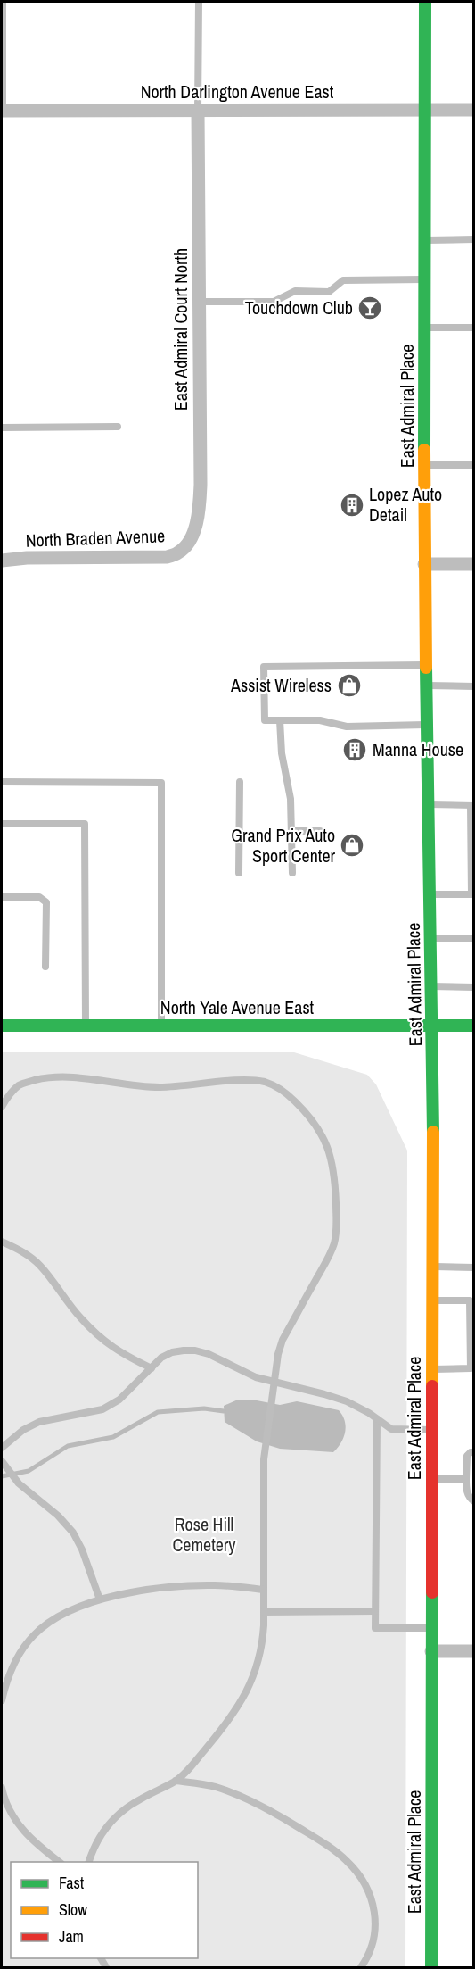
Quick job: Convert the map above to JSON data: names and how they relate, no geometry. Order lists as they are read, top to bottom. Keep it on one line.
{"streets":{"main road":["East Admiral Place","North Yale Avenue East"],"street":["North Darlington Avenue East","East Admiral Court North","North Braden Avenue"]},"crossings":[["North Darlington Avenue East","East Admiral Court North"],["North Darlington Avenue East","East Admiral Place"],["East Admiral Court North","North Braden Avenue"],["East Admiral Place","North Yale Avenue East"]],"parks":["Rose Hill Cemetery"],"places":{"bar":["Touchdown Club"],"building":["Lopez Auto Detail","Manna House"],"shop":["Assist Wireless","Grand Prix Auto Sport Center"]},"legend":["Fast","Slow","Jam"]}
